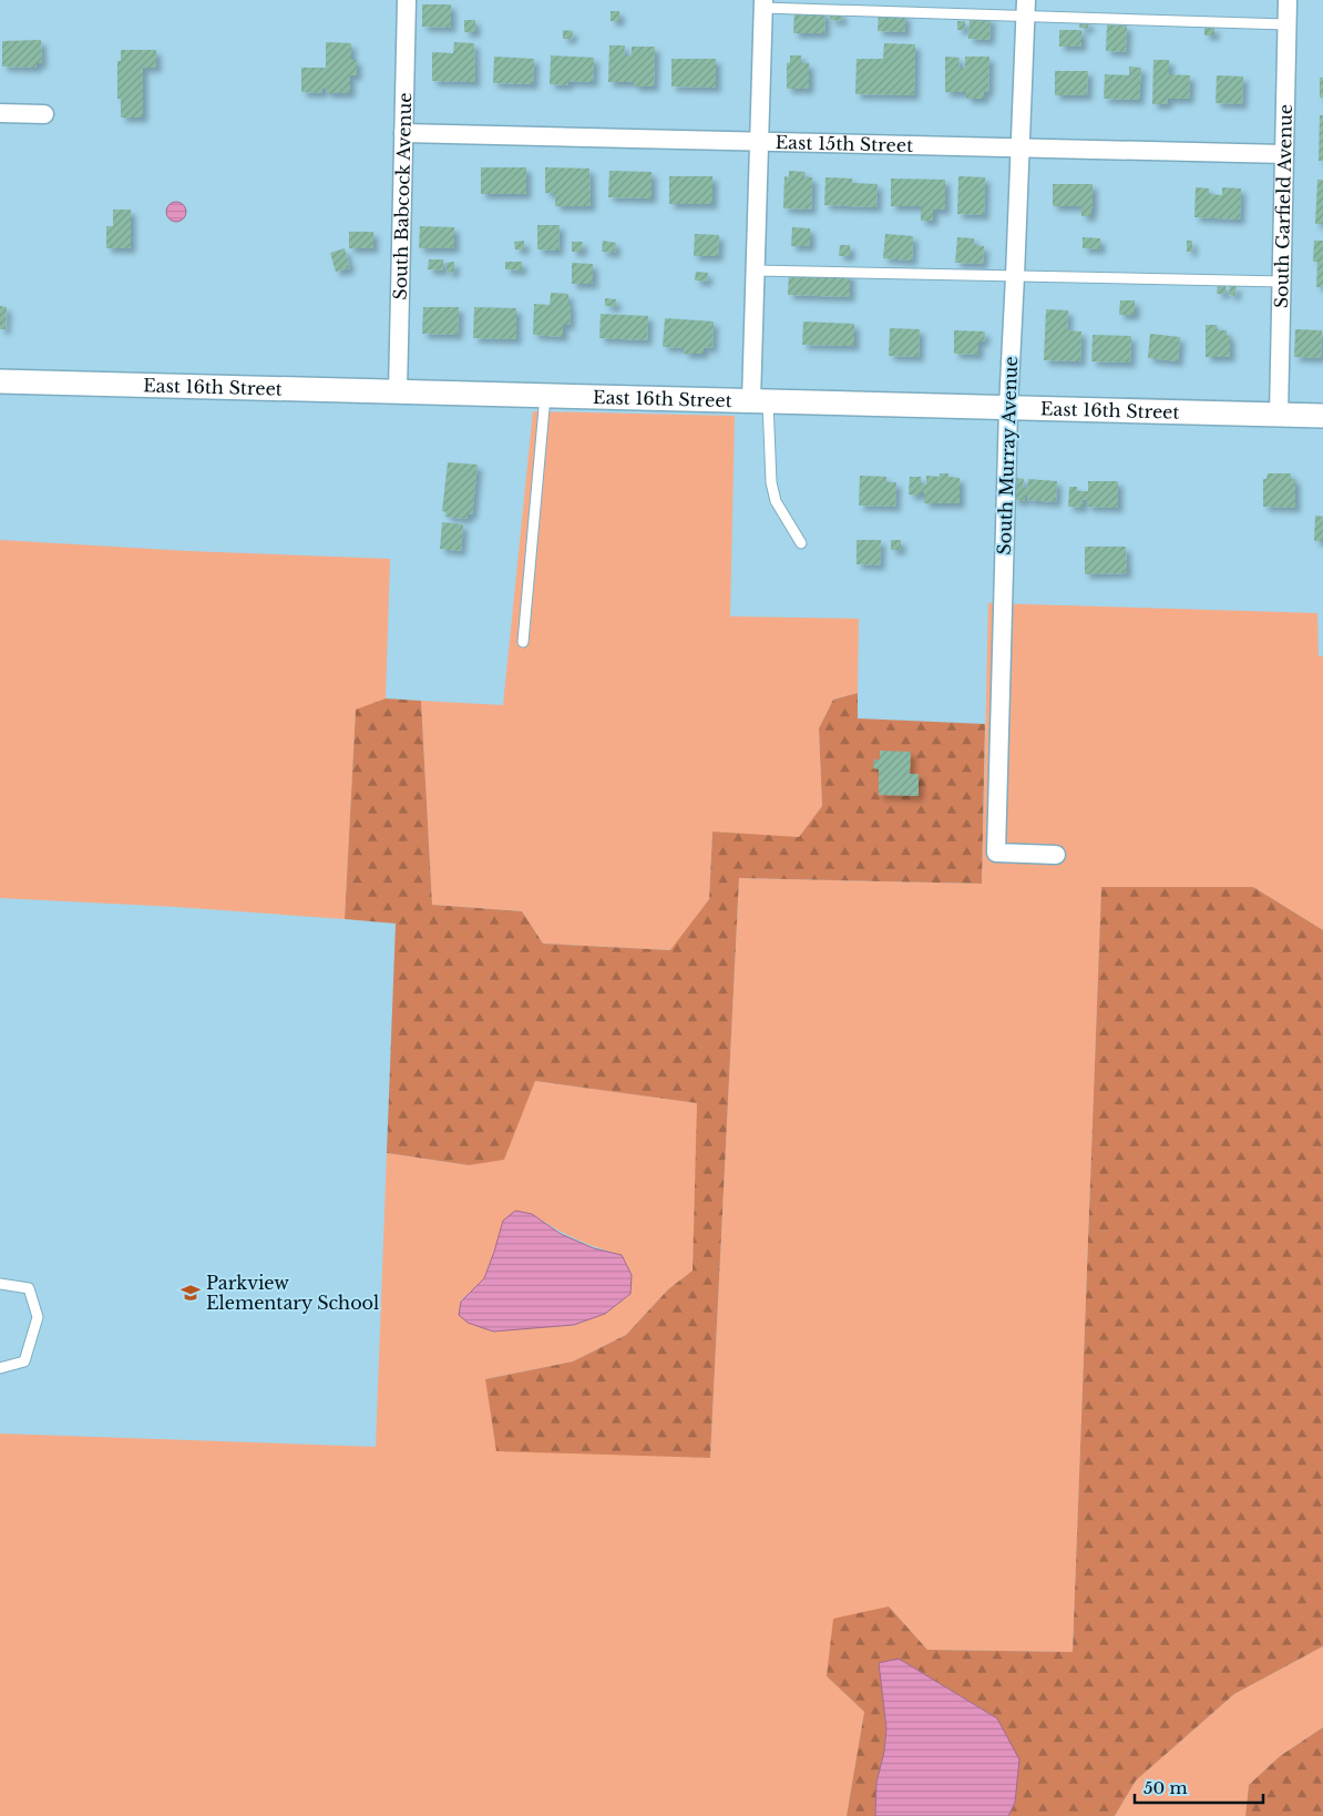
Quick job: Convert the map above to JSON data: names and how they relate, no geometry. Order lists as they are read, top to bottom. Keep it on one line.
{"streets":{"street":["East 15th Street","South Babcock Avenue","South Garfield Avenue","East 16th Street","South Murray Avenue"]},"crossings":[["East 15th Street","South Babcock Avenue"],["East 15th Street","South Garfield Avenue"],["East 15th Street","South Murray Avenue"],["South Babcock Avenue","East 16th Street"],["South Garfield Avenue","East 16th Street"],["East 16th Street","South Murray Avenue"]],"places":{"school or university":["Parkview Elementary School"]},"scale_bar":"50 m"}
